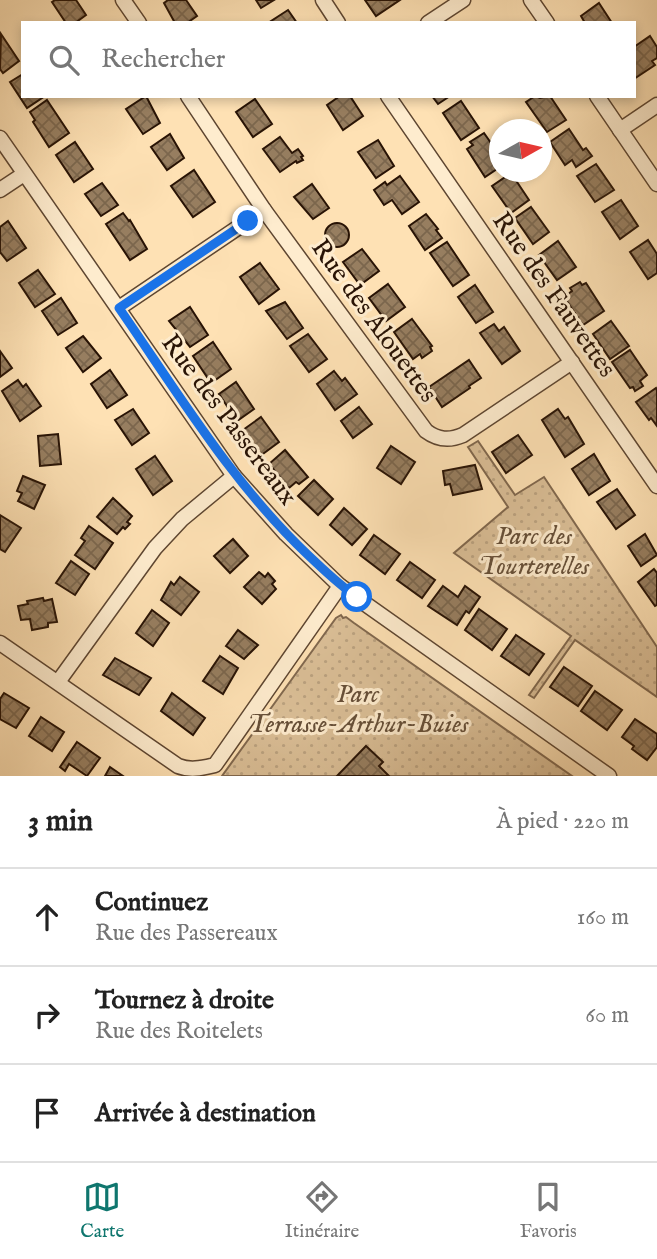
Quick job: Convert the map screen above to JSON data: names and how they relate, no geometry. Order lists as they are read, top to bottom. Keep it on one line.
{"streets":{"street":["Rue des Fauvettes","Rue des Alouettes","Rue des Passereaux"]},"crossings":[["Rue des Fauvettes","Rue des Alouettes"]],"parks":["Parc des Tourterelles","Parc Terrasse-Arthur-Buies"],"north":"right","page":{"search":"Rechercher","heading":["3 min","À pied · 220 m"],"list":[["Continuez","Rue des Passereaux","160 m"],["Tournez à droite","Rue des Roitelets","60 m"],"Arrivée à destination"],"nav":["Carte","Itinéraire","Favoris"]}}
